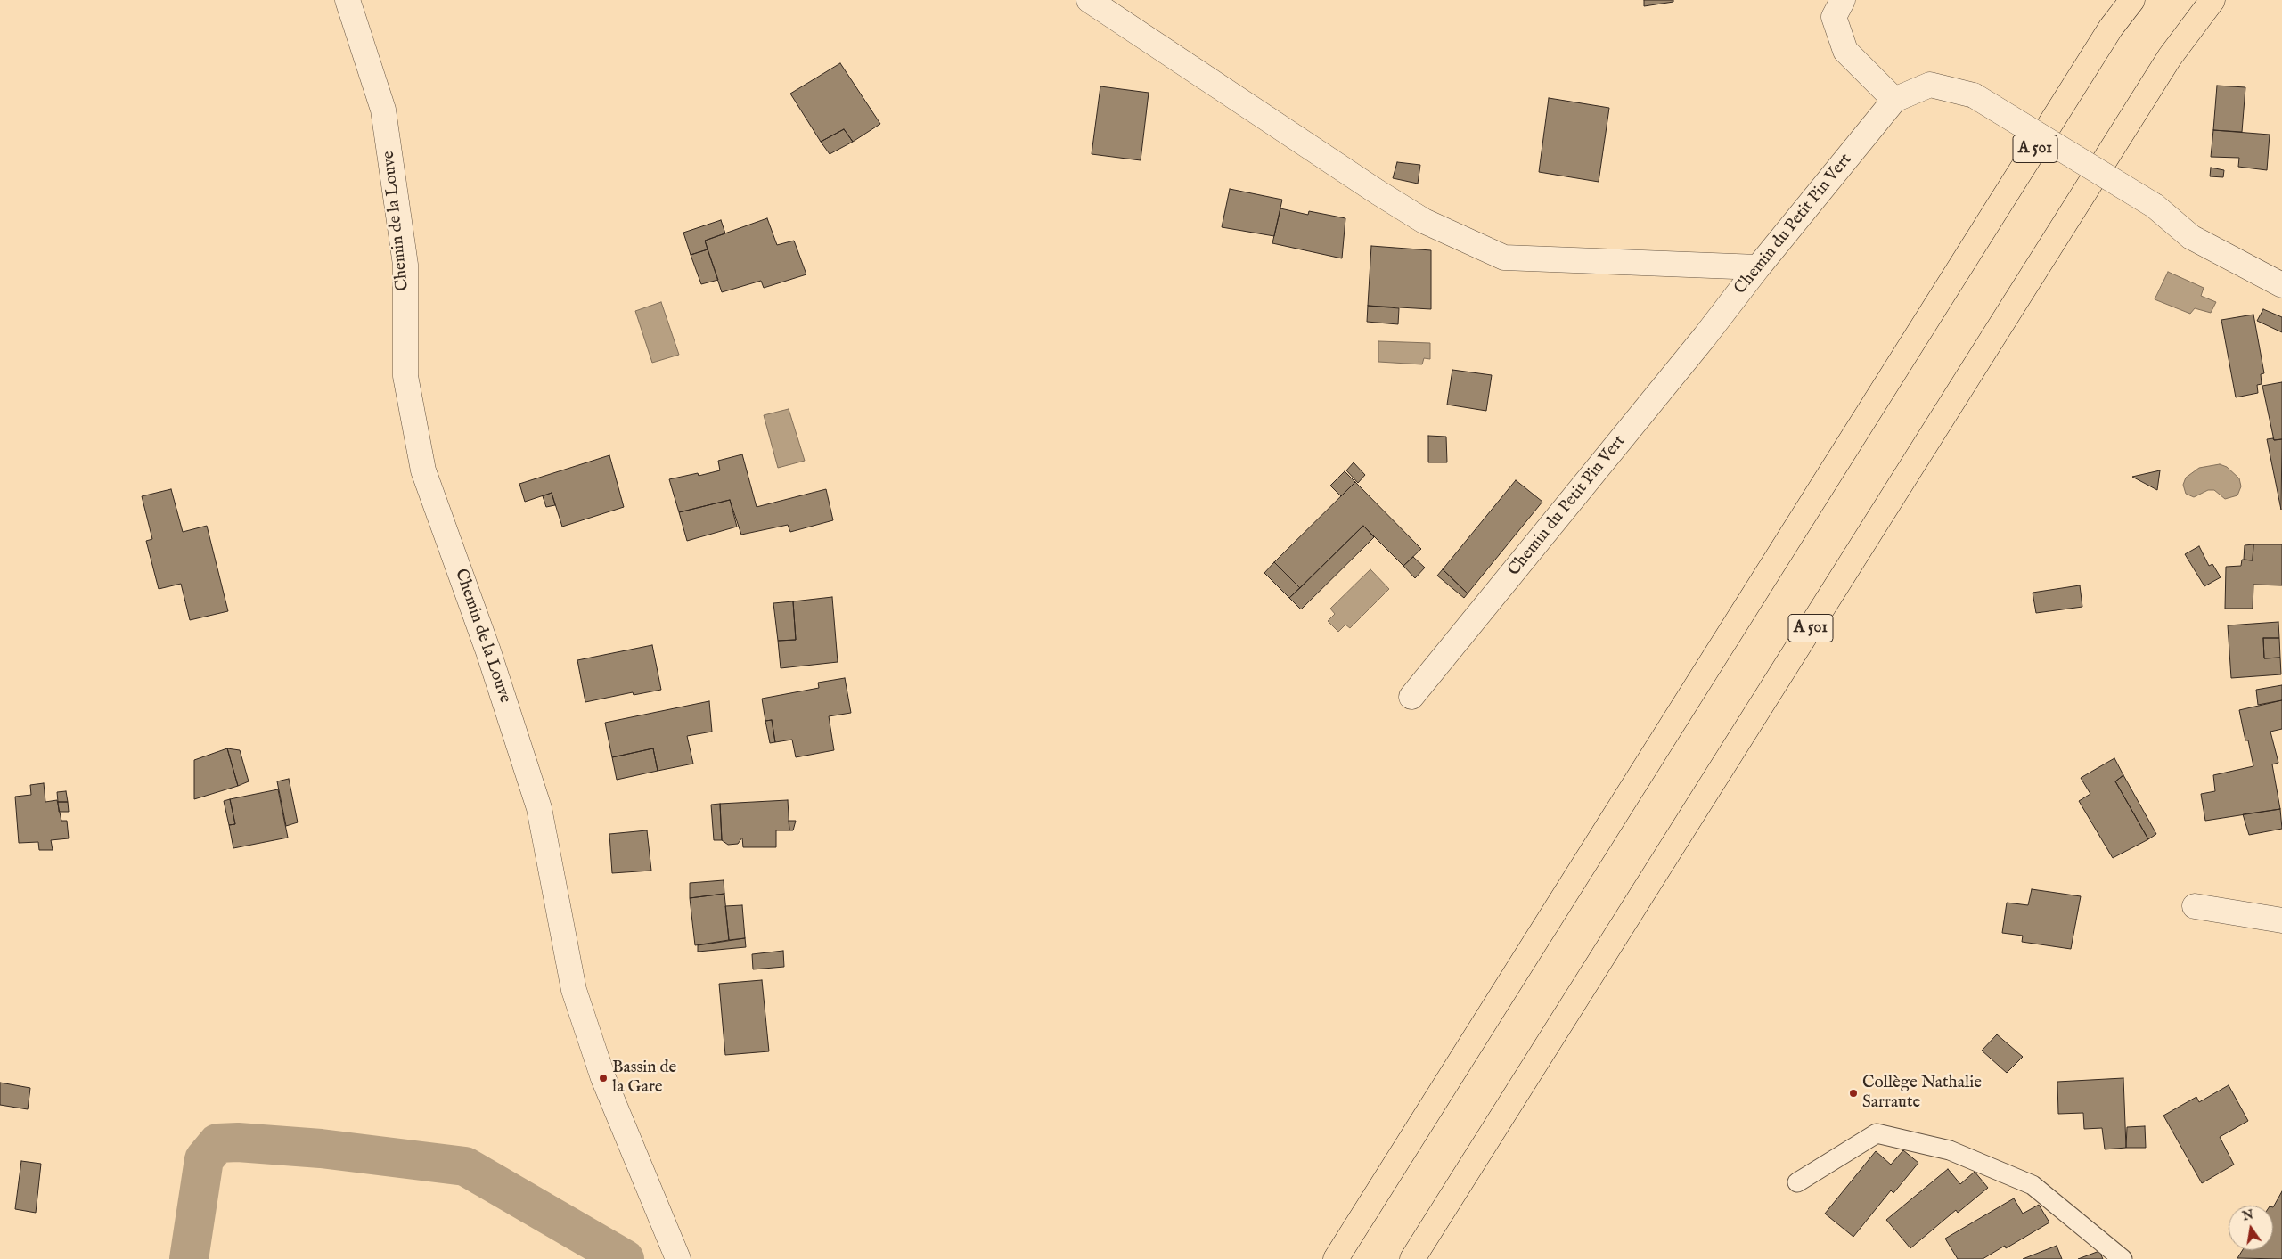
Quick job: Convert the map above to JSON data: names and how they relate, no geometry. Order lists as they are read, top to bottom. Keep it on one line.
{"streets":{"highway":["A 501"],"street":["Chemin de la Louve","Chemin du Petit Pin Vert"]},"places":["Bassin de la Gare","Collège Nathalie Sarraute"],"north":"top"}
